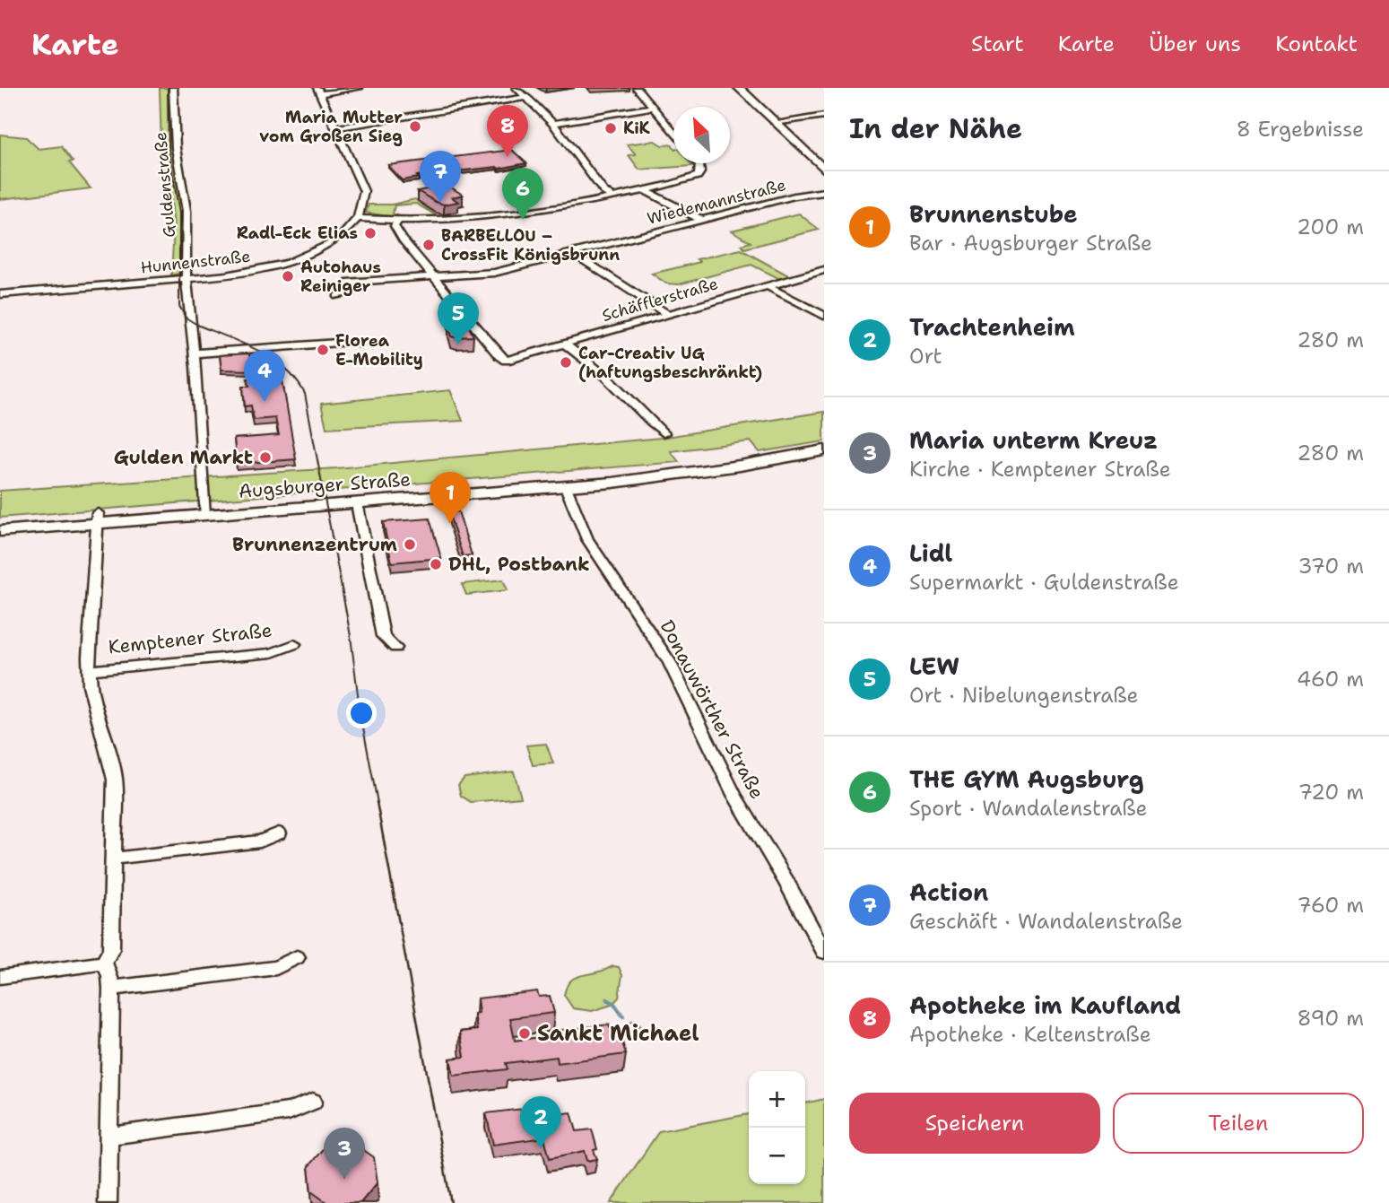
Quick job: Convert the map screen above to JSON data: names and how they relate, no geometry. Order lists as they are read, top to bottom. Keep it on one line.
{"streets":{"street":["Guldenstraße","Wiedemannstraße","Hunnenstraße","Schäfflerstraße","Augsburger Straße","Kemptener Straße","Donauwörther Straße"]},"crossings":[["Guldenstraße","Hunnenstraße"],["Guldenstraße","Augsburger Straße"],["Wiedemannstraße","Schäfflerstraße"],["Augsburger Straße","Kemptener Straße"],["Augsburger Straße","Donauwörther Straße"]],"places":["Maria Mutter vom Großen Sieg","KiK","Radl-Eck Elias","BARBELLOU – CrossFit Königsbrunn","Autohaus Reiniger","Florea E-Mobility","Car-Creativ UG (haftungsbeschränkt)","Gulden Markt","Brunnenzentrum","DHL, Postbank","Sankt Michael"],"north":"top left","page":{"header":"Karte","nav":["Start","Karte","Über uns","Kontakt"],"heading":["In der Nähe","8 Ergebnisse"],"pins":["8","7","6","5","4","1","2","3"],"list":[{"mark":"1","name":"Brunnenstube","note":"Bar · Augsburger Straße","value":"200 m"},{"mark":"2","name":"Trachtenheim","note":"Ort","value":"280 m"},{"mark":"3","name":"Maria unterm Kreuz","note":"Kirche · Kemptener Straße","value":"280 m"},{"mark":"4","name":"Lidl","note":"Supermarkt · Guldenstraße","value":"370 m"},{"mark":"5","name":"LEW","note":"Ort · Nibelungenstraße","value":"460 m"},{"mark":"6","name":"THE GYM Augsburg","note":"Sport · Wandalenstraße","value":"720 m"},{"mark":"7","name":"Action","note":"Geschäft · Wandalenstraße","value":"760 m"},{"mark":"8","name":"Apotheke im Kaufland","note":"Apotheke · Keltenstraße","value":"890 m"}],"map_buttons":["+","−"],"buttons":["Speichern","Teilen"]}}
